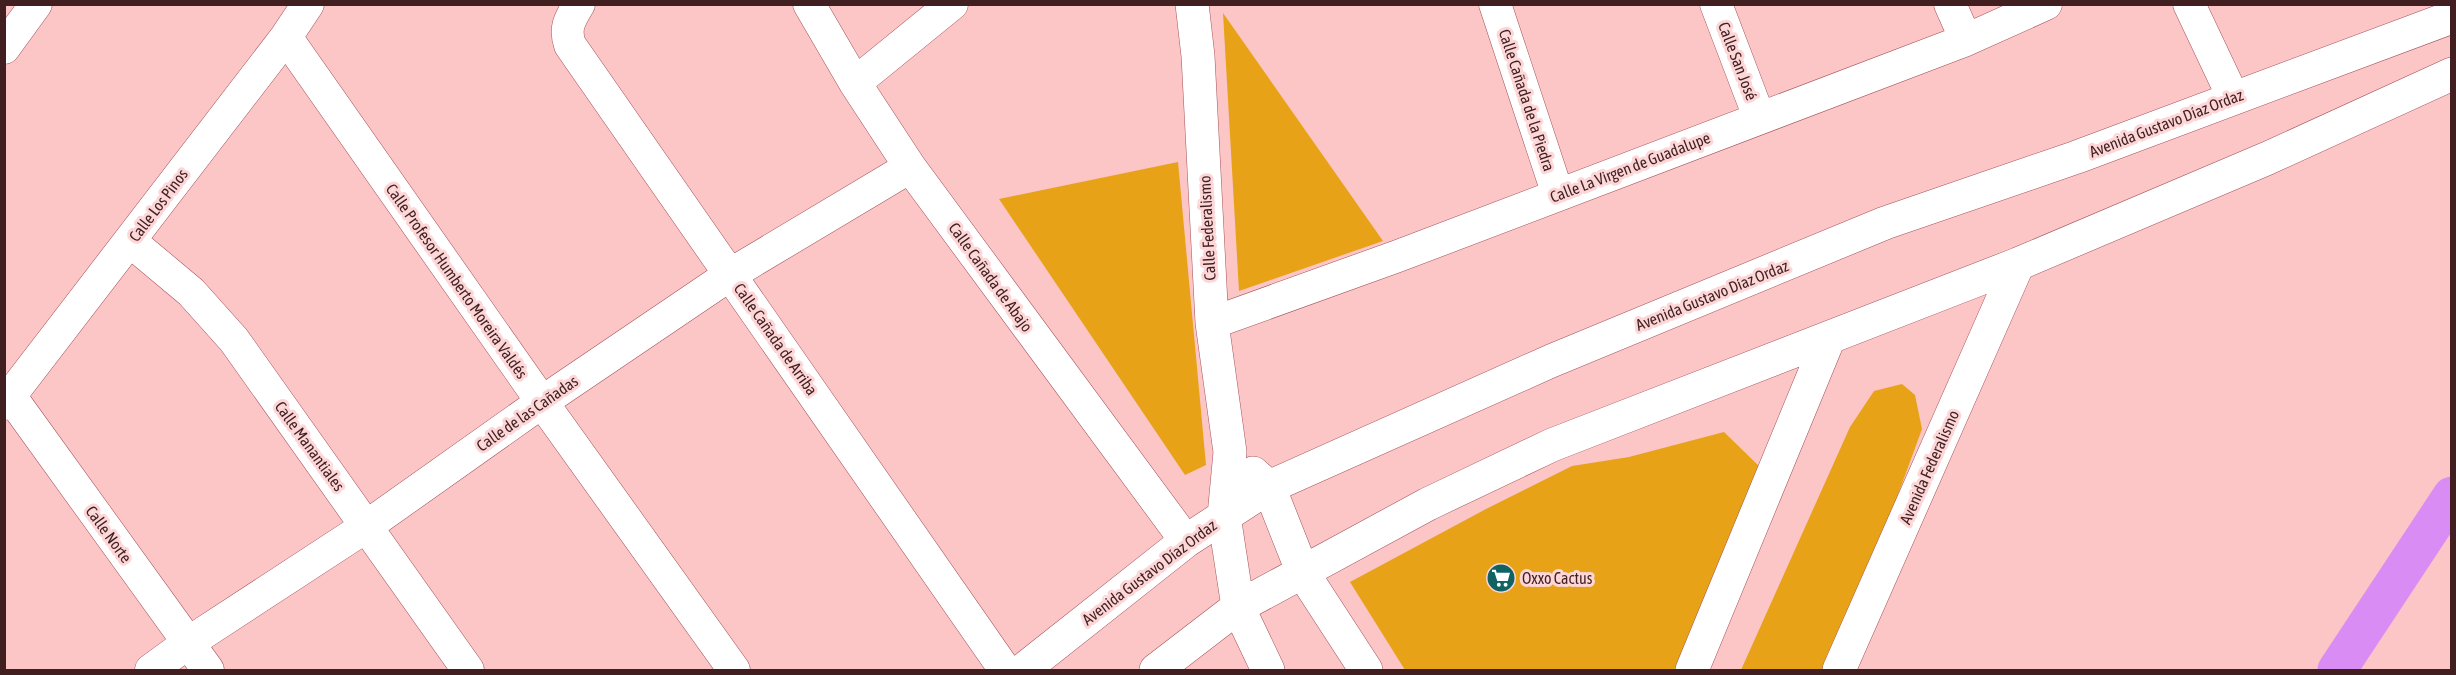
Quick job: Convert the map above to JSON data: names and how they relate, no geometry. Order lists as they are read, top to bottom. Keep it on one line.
{"streets":{"street":["Calle San José","Calle Cañada de la Piedra","Avenida Gustavo Díaz Ordaz","Calle La Virgen de Guadalupe","Calle Los Pinos","Calle Federalismo","Calle Cañada de Abajo","Calle Profesor Humberto Moreira Valdés","Calle Cañada de Arriba","Calle de las Cañadas","Calle Manantiales","Avenida Federalismo","Calle Norte"]},"crossings":[["Calle San José","Calle La Virgen de Guadalupe"],["Calle Cañada de la Piedra","Calle La Virgen de Guadalupe"],["Avenida Gustavo Díaz Ordaz","Calle Federalismo"],["Avenida Gustavo Díaz Ordaz","Calle Cañada de Abajo"],["Calle La Virgen de Guadalupe","Calle Federalismo"],["Calle Los Pinos","Calle Profesor Humberto Moreira Valdés"],["Calle Los Pinos","Calle Manantiales"],["Calle Los Pinos","Calle Norte"],["Calle Cañada de Abajo","Calle de las Cañadas"],["Calle Profesor Humberto Moreira Valdés","Calle de las Cañadas"],["Calle Cañada de Arriba","Calle de las Cañadas"],["Calle de las Cañadas","Calle Manantiales"],["Calle de las Cañadas","Calle Norte"]],"places":{"supermarket":["Oxxo Cactus"]}}
